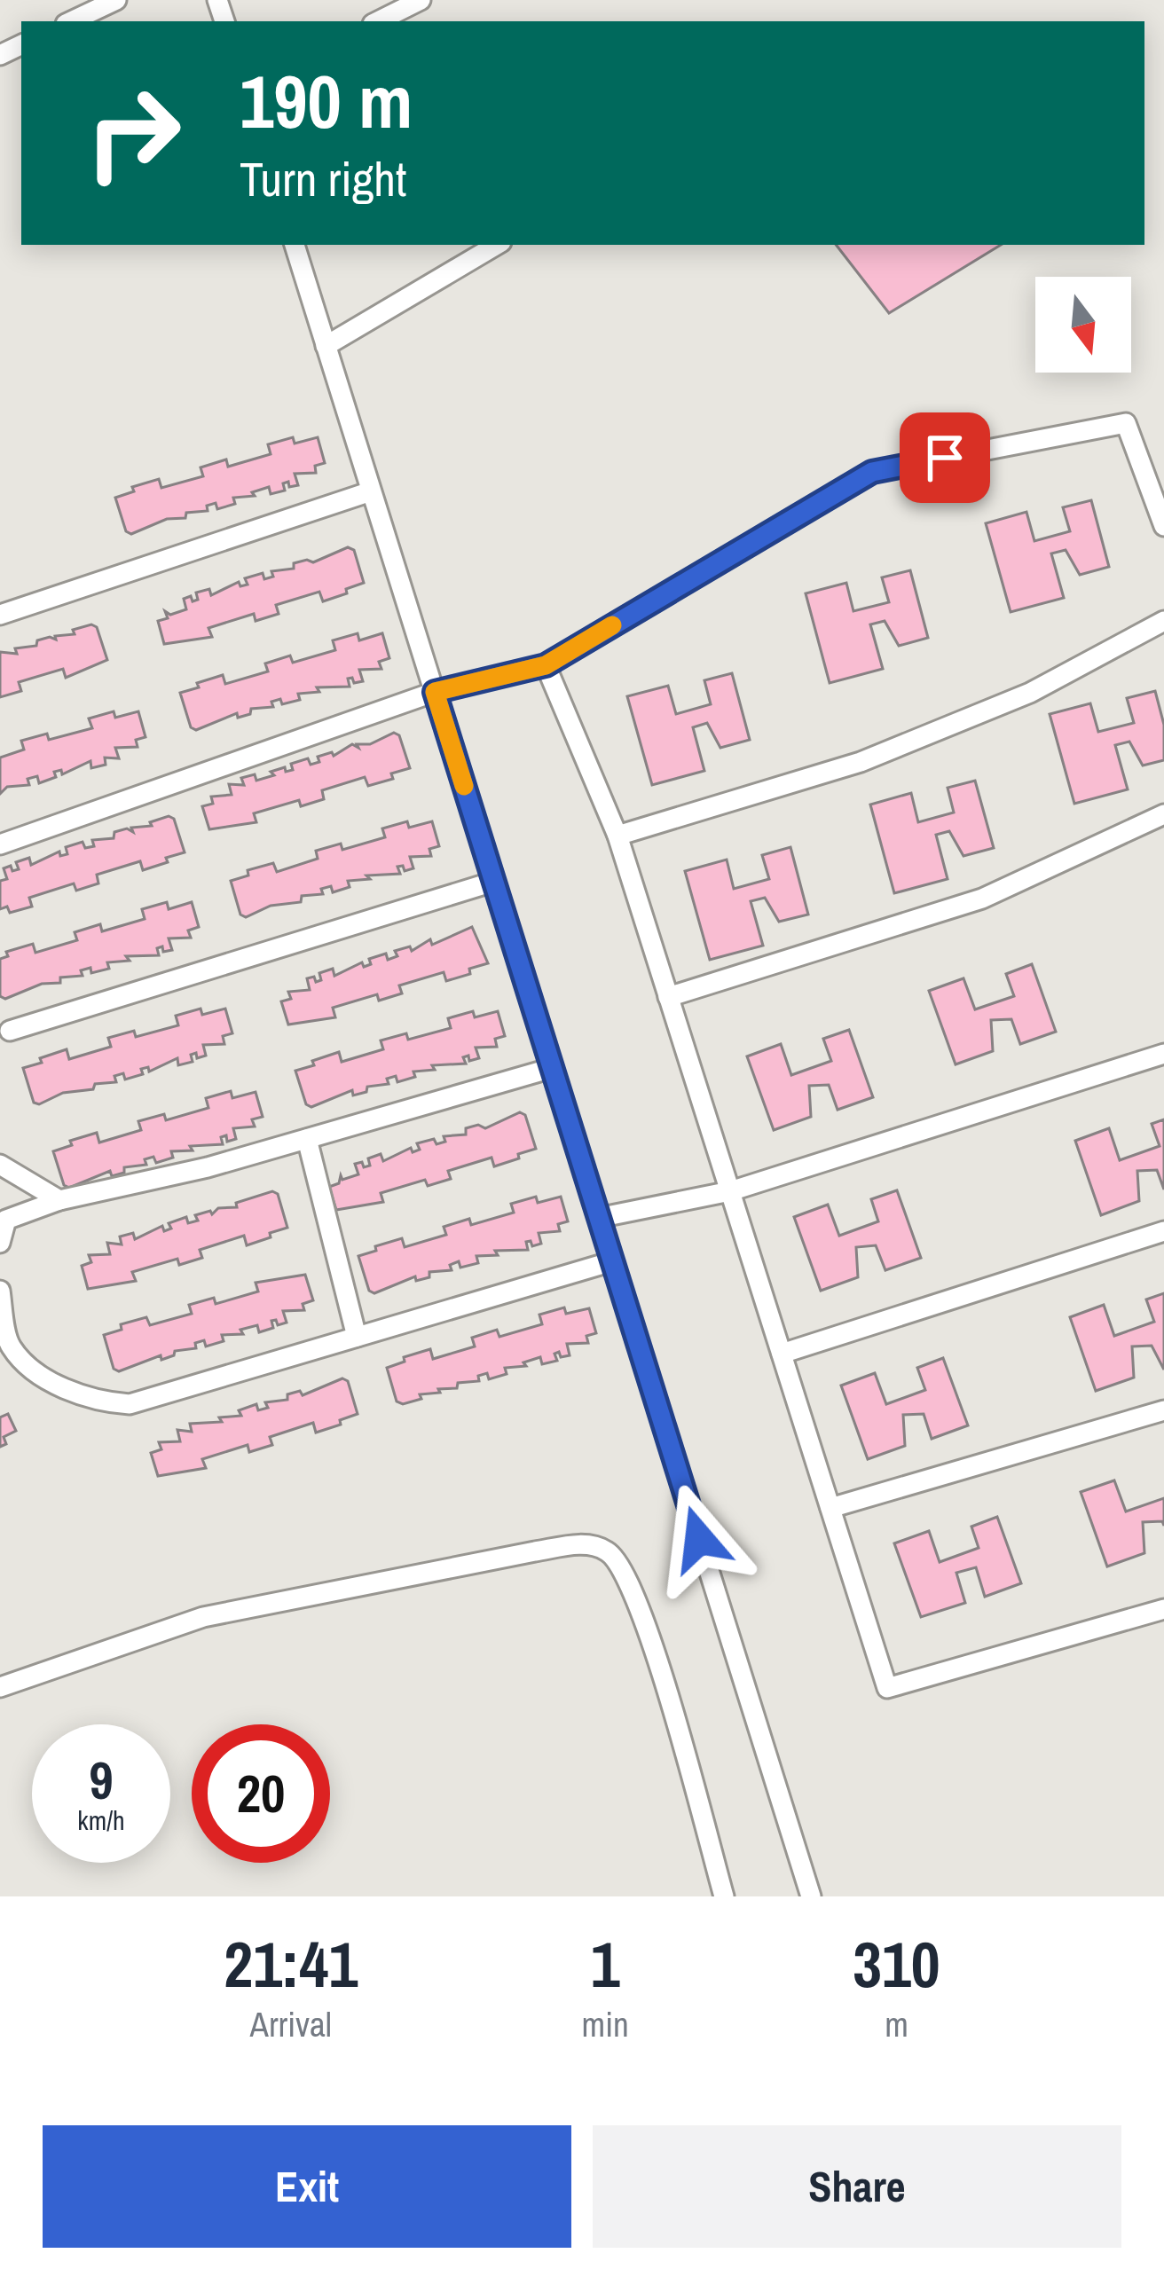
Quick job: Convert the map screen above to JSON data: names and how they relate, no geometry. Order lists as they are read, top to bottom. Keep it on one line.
{"north":"bottom","page":{"turn":["190 m","Turn right"],"speed":"9 km/h","limit":"20","eta":["21:41","Arrival","1","min","310","m"],"buttons":["Exit","Share"]}}
